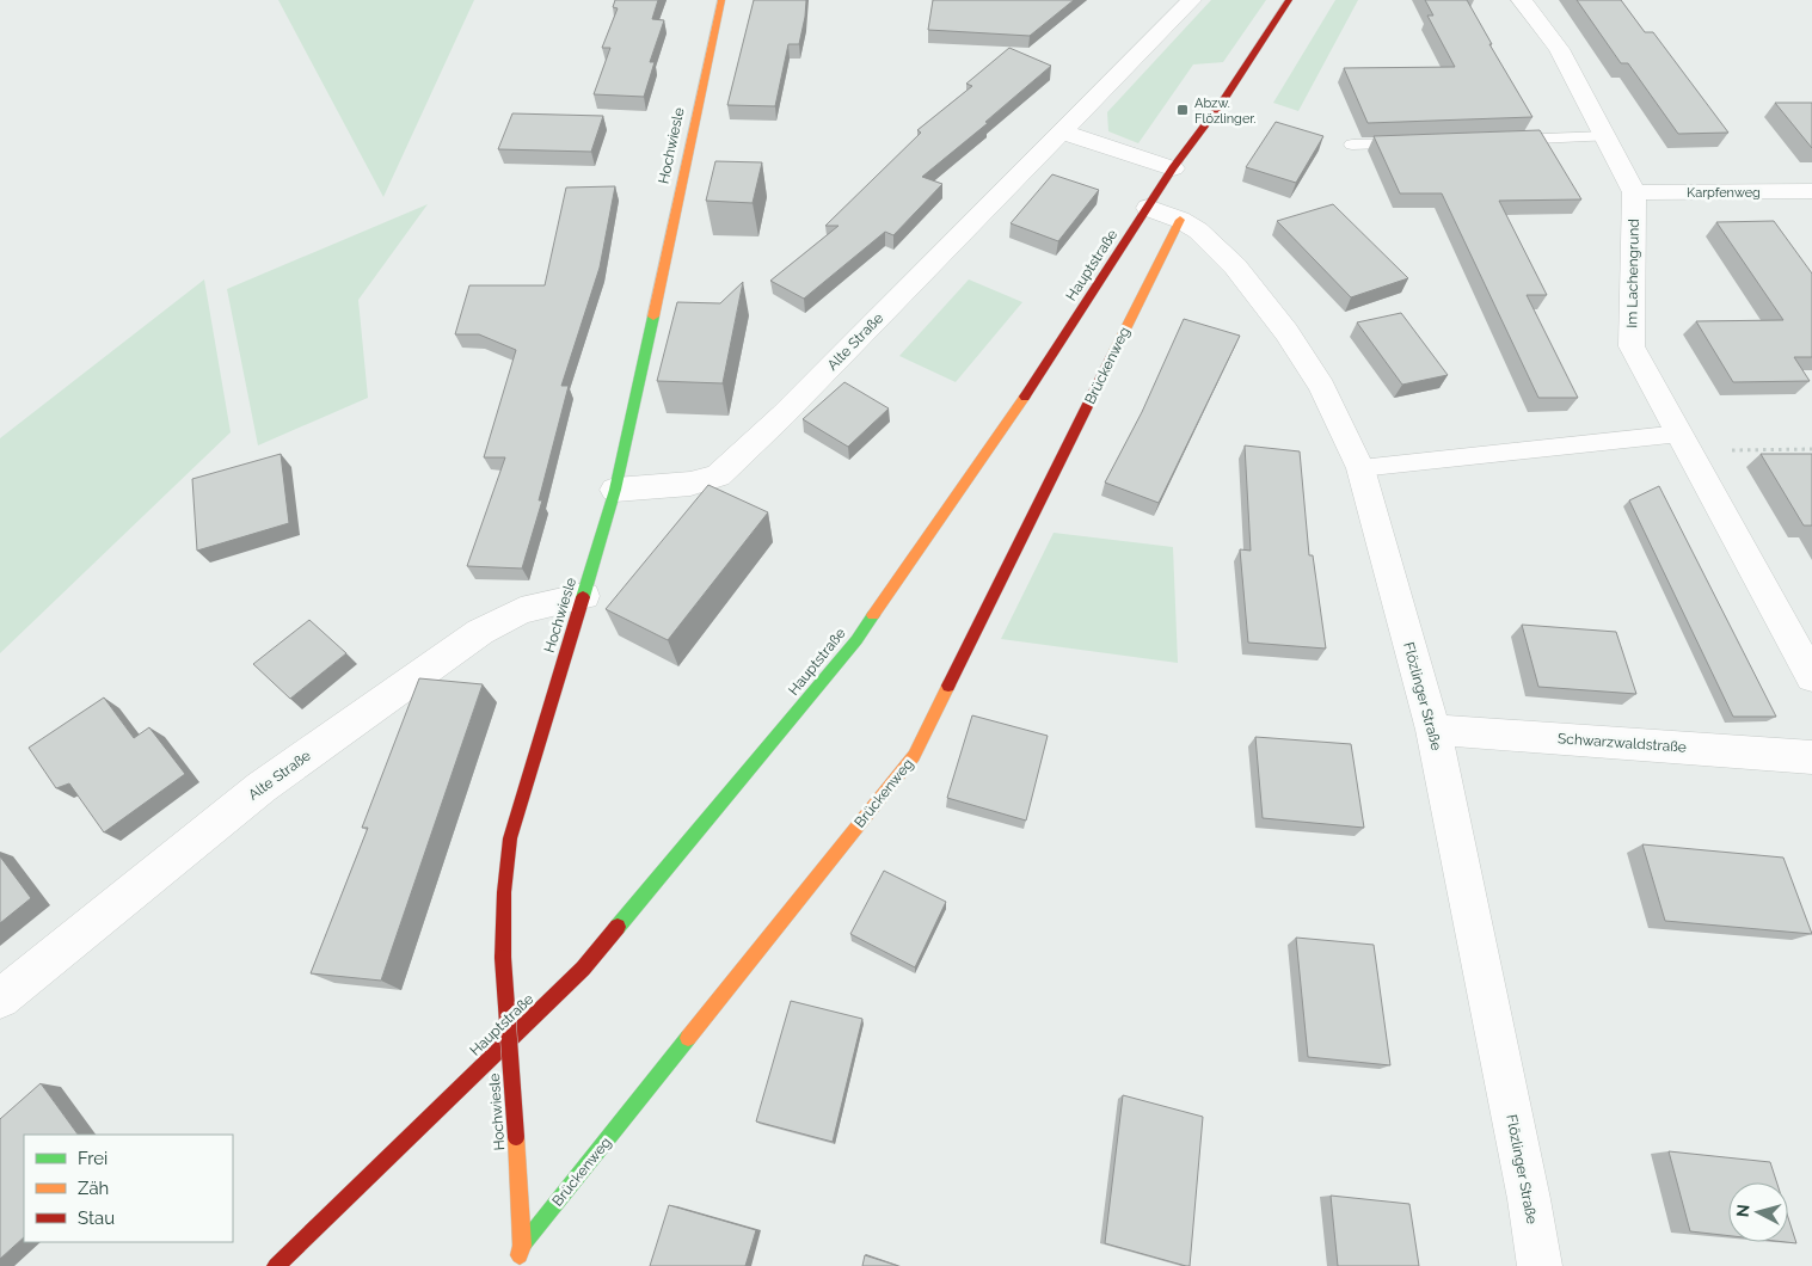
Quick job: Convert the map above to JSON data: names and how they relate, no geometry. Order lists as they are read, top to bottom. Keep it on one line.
{"streets":{"street":["Hochwiesle","Karpfenweg","Hauptstraße","Im Lachengrund","Alte Straße","Brückenweg","Flözlinger Straße","Schwarzwaldstraße"]},"crossings":[["Hochwiesle","Alte Straße"],["Hochwiesle","Brückenweg"],["Karpfenweg","Im Lachengrund"],["Hauptstraße","Flözlinger Straße"],["Brückenweg","Flözlinger Straße"],["Flözlinger Straße","Schwarzwaldstraße"]],"places":{"transit":["Abzw. Flözlinger."]},"legend":["Frei","Zäh","Stau"],"north":"left"}
